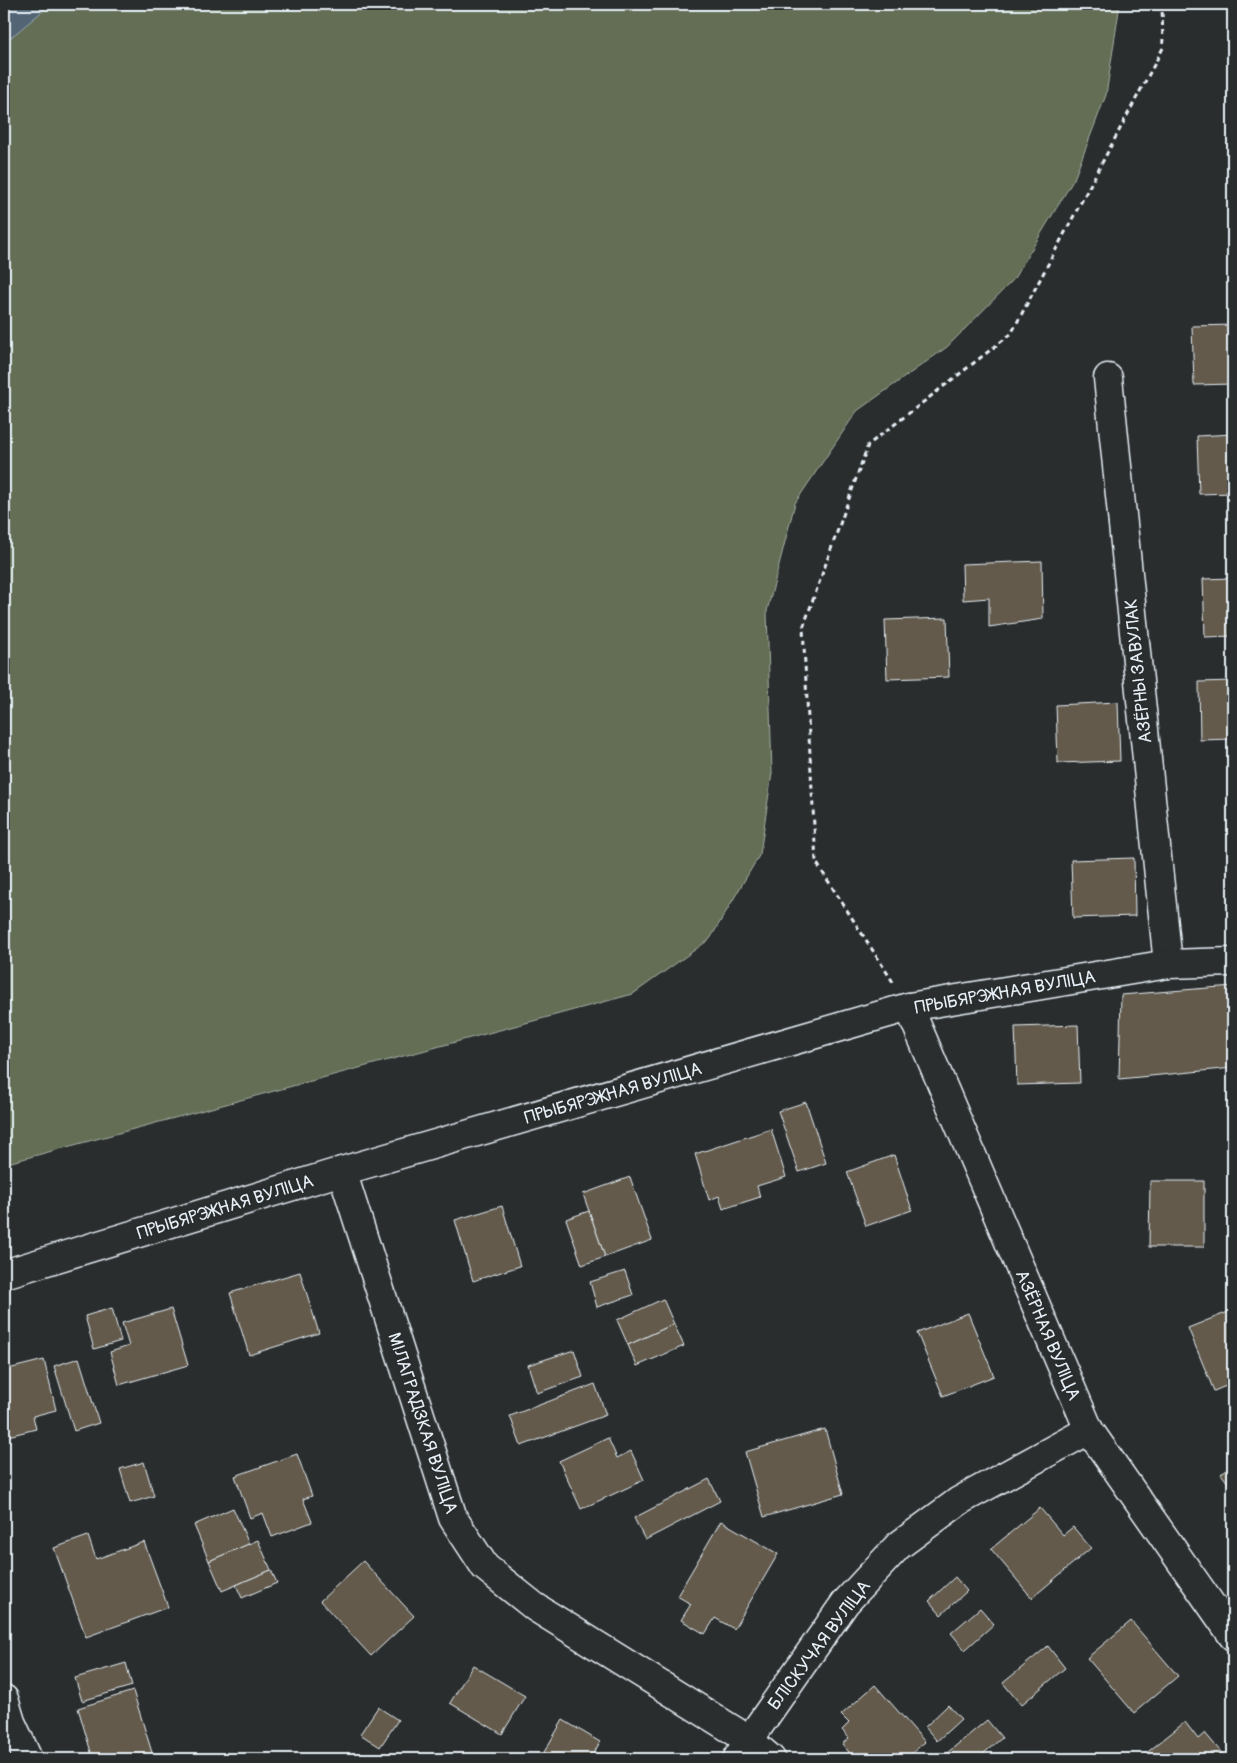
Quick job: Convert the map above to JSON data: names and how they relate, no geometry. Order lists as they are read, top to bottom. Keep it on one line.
{"streets":{"street":["АЗЁРНЫ ЗАВУЛАК","ПРЫБЯРЭЖНАЯ ВУЛІЦА","АЗЁРНАЯ ВУЛІЦА","МІЛАГРАДЗКАЯ ВУЛІЦА","БЛІСКУЧАЯ ВУЛІЦА"]},"crossings":[["АЗЁРНЫ ЗАВУЛАК","ПРЫБЯРЭЖНАЯ ВУЛІЦА"],["ПРЫБЯРЭЖНАЯ ВУЛІЦА","АЗЁРНАЯ ВУЛІЦА"],["ПРЫБЯРЭЖНАЯ ВУЛІЦА","МІЛАГРАДЗКАЯ ВУЛІЦА"],["АЗЁРНАЯ ВУЛІЦА","БЛІСКУЧАЯ ВУЛІЦА"],["МІЛАГРАДЗКАЯ ВУЛІЦА","БЛІСКУЧАЯ ВУЛІЦА"]]}
